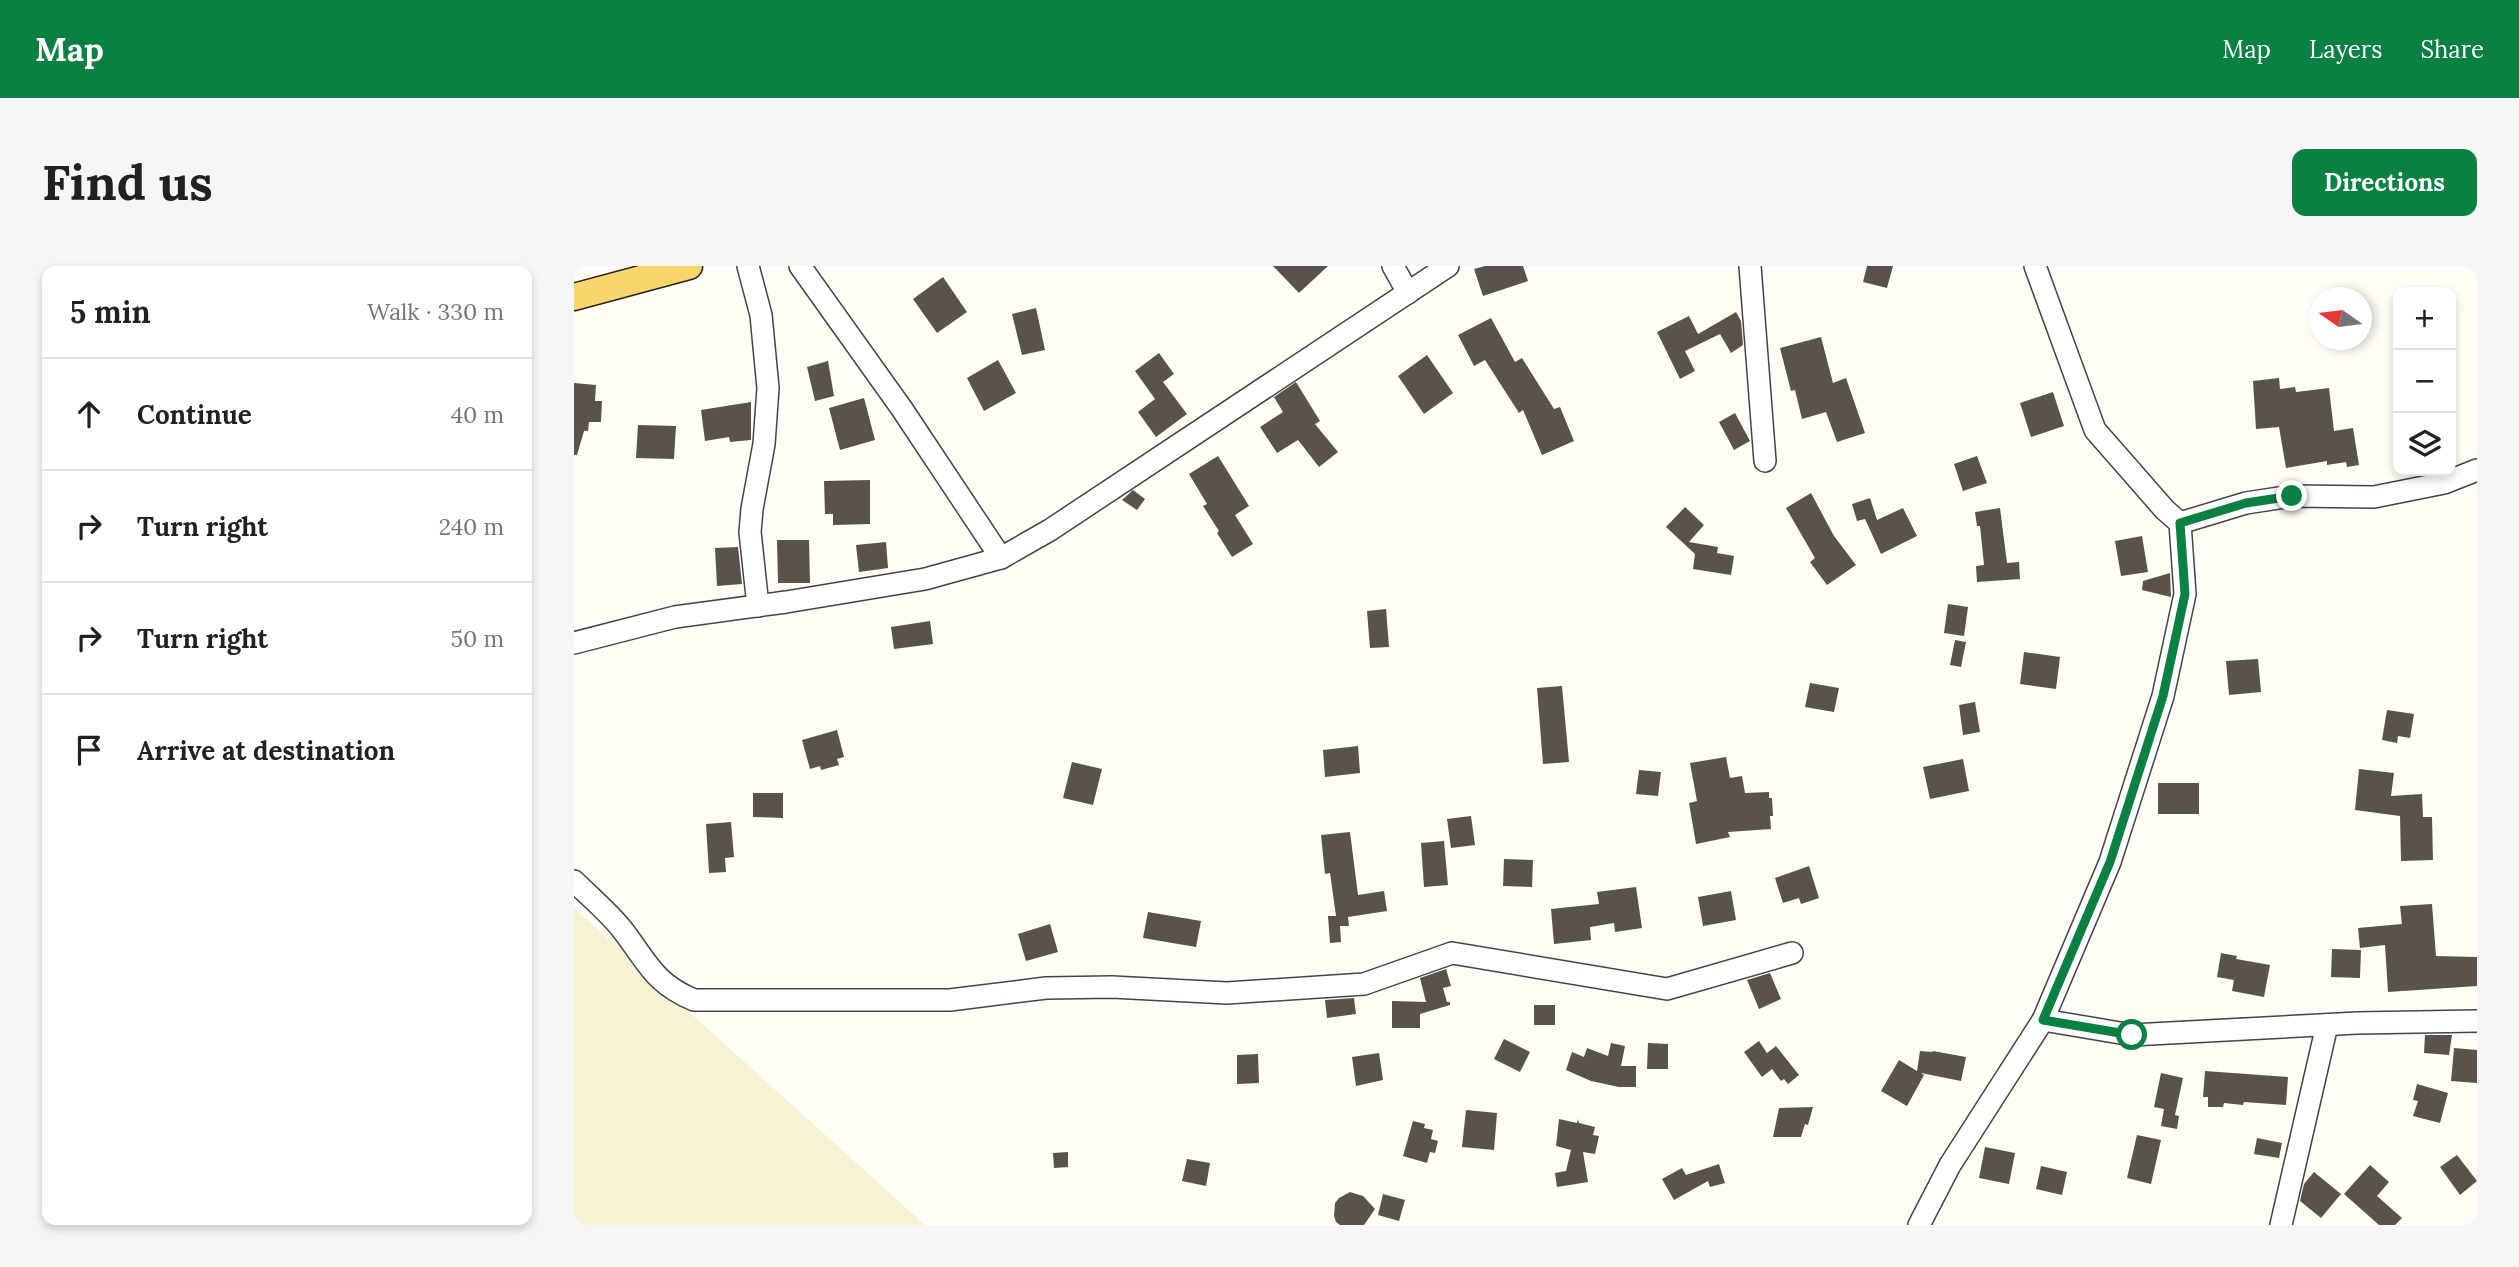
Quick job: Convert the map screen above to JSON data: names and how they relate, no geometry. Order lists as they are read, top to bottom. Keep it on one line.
{"north":"left","page":{"header":"Map","nav":["Map","Layers","Share"],"buttons":"Directions","title":"Find us","heading":["5 min","Walk · 330 m"],"map_buttons":["+","−"],"list":[["Continue","40 m"],["Turn right","240 m"],["Turn right","50 m"],"Arrive at destination"]}}
